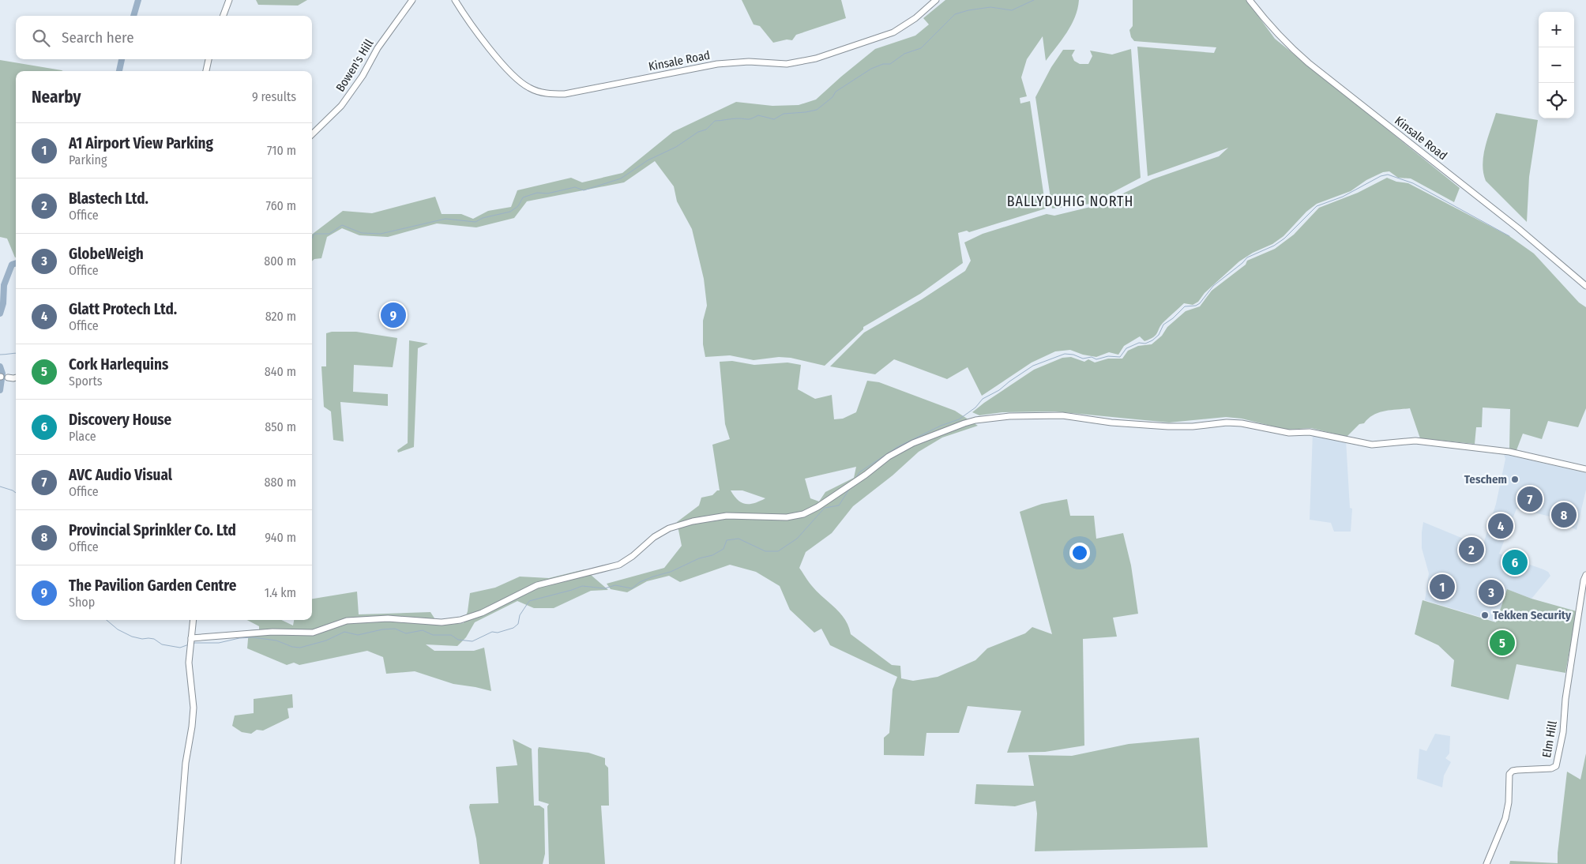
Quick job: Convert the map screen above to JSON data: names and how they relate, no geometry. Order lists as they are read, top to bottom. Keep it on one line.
{"streets":{"street":["Kinsale Road","Bowen's Hill","Elm Hill"]},"districts":["BALLYDUHIG NORTH"],"places":["Teschem","Tekken Security"],"page":{"map_buttons":["+","−"],"search":"Search here","heading":["Nearby","9 results"],"list":[{"mark":"1","name":"A1 Airport View Parking","note":"Parking","value":"710 m"},{"mark":"2","name":"Blastech Ltd.","note":"Office","value":"760 m"},{"mark":"3","name":"GlobeWeigh","note":"Office","value":"800 m"},{"mark":"4","name":"Glatt Protech Ltd.","note":"Office","value":"820 m"},{"mark":"5","name":"Cork Harlequins","note":"Sports","value":"840 m"},{"mark":"6","name":"Discovery House","note":"Place","value":"850 m"},{"mark":"7","name":"AVC Audio Visual","note":"Office","value":"880 m"},{"mark":"8","name":"Provincial Sprinkler Co. Ltd","note":"Office","value":"940 m"},{"mark":"9","name":"The Pavilion Garden Centre","note":"Shop","value":"1.4 km"}],"pins":["9","7","8","4","2","6","1","3","5"]}}
